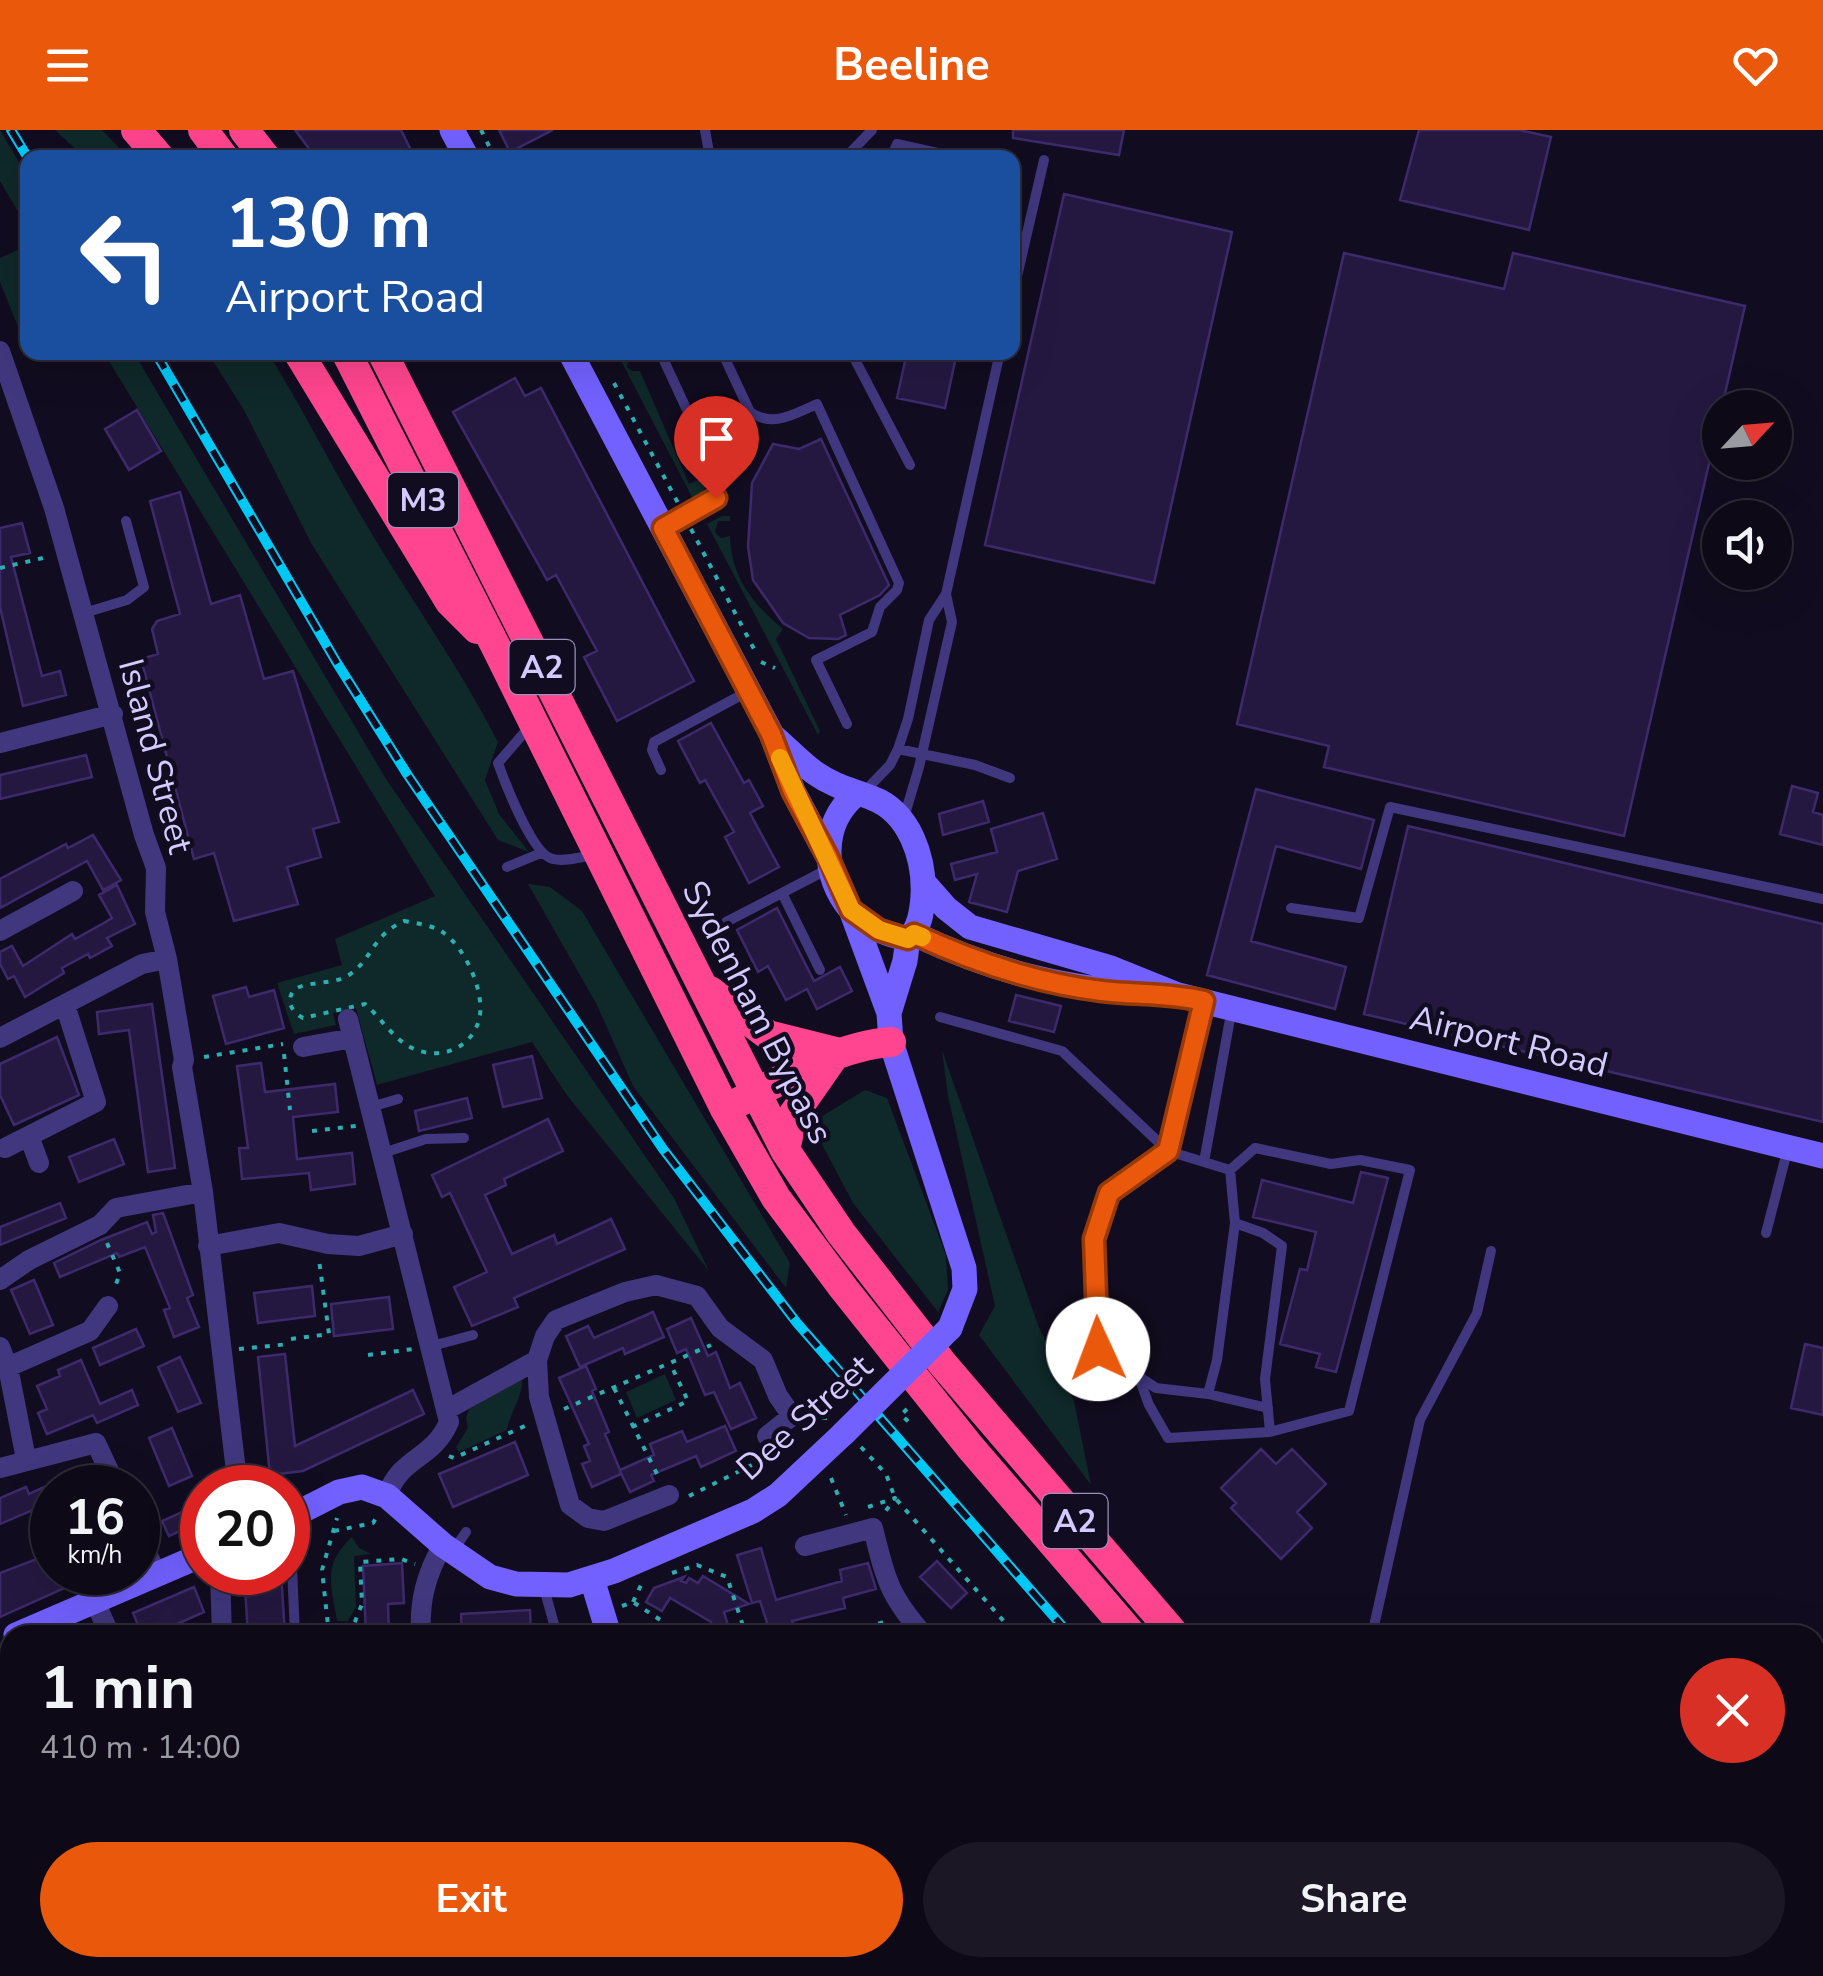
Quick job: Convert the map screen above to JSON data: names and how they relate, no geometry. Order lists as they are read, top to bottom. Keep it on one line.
{"streets":{"highway":["M3","A2","Sydenham Bypass"],"street":["Island Street","Airport Road","Dee Street"]},"crossings":[["M3","A2"],["M3","Sydenham Bypass"],["A2","Sydenham Bypass"],["Airport Road","Dee Street"]],"north":"top right","page":{"header":"Beeline","turn":["130 m","Airport Road"],"speed":"16 km/h","limit":"20","heading":["1 min","410 m · 14:00"],"buttons":["Exit","Share"]}}
